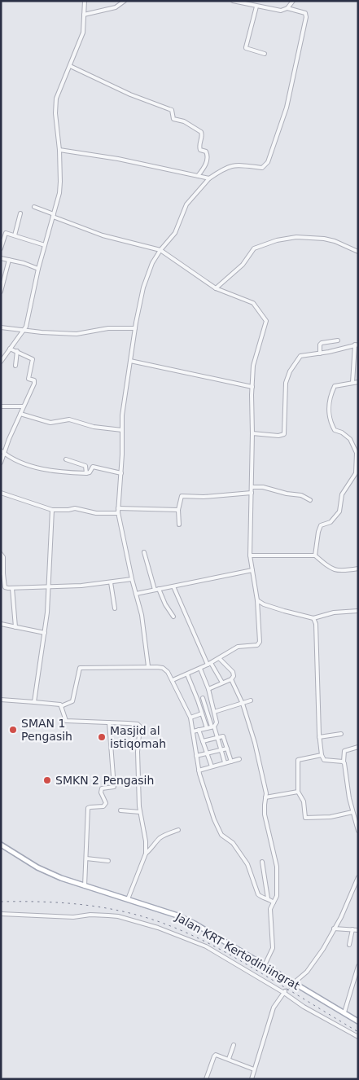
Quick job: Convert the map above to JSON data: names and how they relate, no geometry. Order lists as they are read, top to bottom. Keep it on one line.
{"streets":{"main road":["Jalan KRT Kertodiniingrat"]},"places":["SMAN 1 Pengasih","Masjid al istiqomah","SMKN 2 Pengasih"]}
